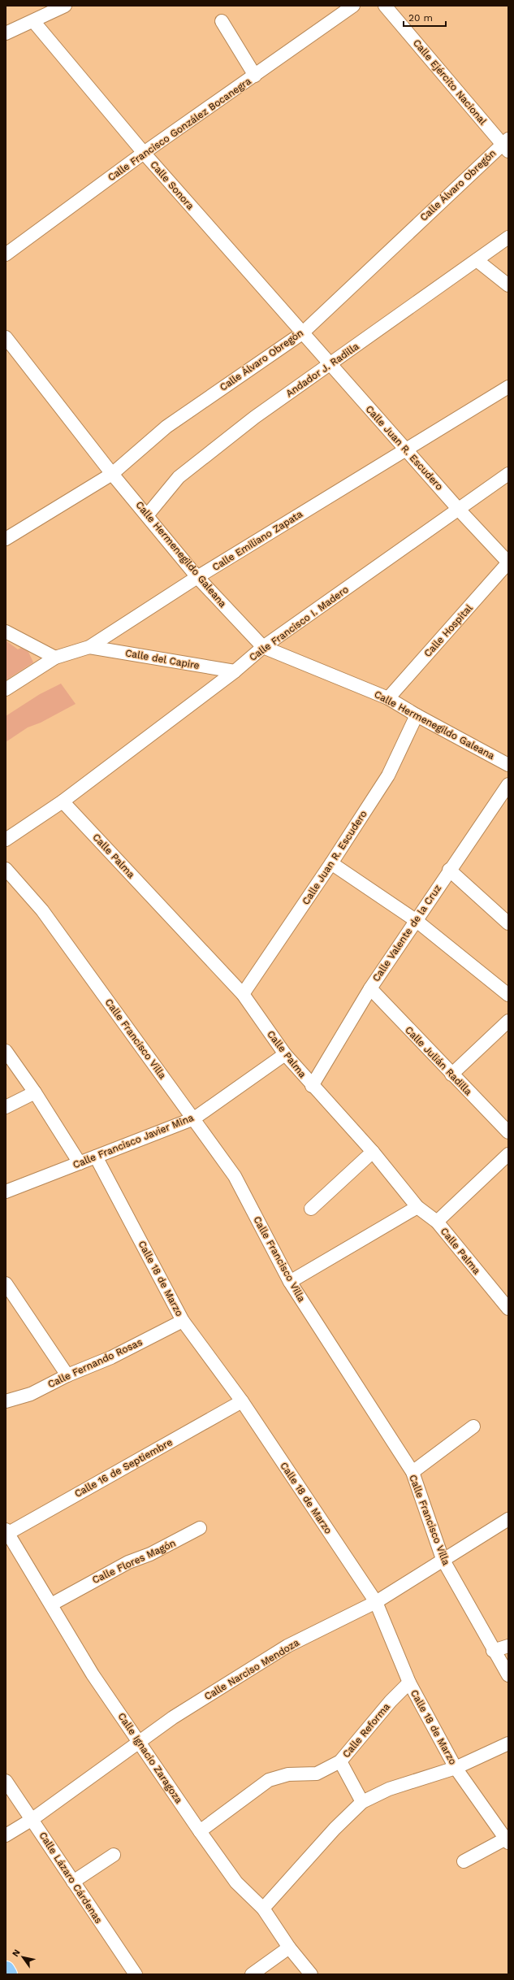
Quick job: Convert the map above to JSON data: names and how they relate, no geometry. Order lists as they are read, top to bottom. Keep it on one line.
{"streets":{"street":["Calle Ejército Nacional","Calle Francisco González Bocanegra","Calle Sonora","Calle Álvaro Obregón","Andador J. Radilla","Calle Juan R. Escudero","Calle Emiliano Zapata","Calle Hermenegildo Galeana","Calle Francisco I. Madero","Calle Hospital","Calle del Capire","Calle Palma","Calle Valente de la Cruz","Calle Francisco Villa","Calle Julián Radilla","Calle Francisco Javier Mina","Calle 18 de Marzo","Calle Fernando Rosas","Calle 16 de Septiembre","Calle Flores Magón","Calle Narciso Mendoza","Calle Reforma","Calle Ignacio Zaragoza","Calle Lázaro Cárdenas"]},"crossings":[["Calle Ejército Nacional","Calle Álvaro Obregón"],["Calle Francisco González Bocanegra","Calle Sonora"],["Calle Sonora","Calle Álvaro Obregón"],["Calle Sonora","Calle Juan R. Escudero"],["Calle Álvaro Obregón","Calle Juan R. Escudero"],["Calle Álvaro Obregón","Calle Hermenegildo Galeana"],["Andador J. Radilla","Calle Juan R. Escudero"],["Andador J. Radilla","Calle Hermenegildo Galeana"],["Calle Juan R. Escudero","Calle Emiliano Zapata"],["Calle Juan R. Escudero","Calle Hermenegildo Galeana"],["Calle Juan R. Escudero","Calle Francisco I. Madero"],["Calle Juan R. Escudero","Calle Hospital"],["Calle Juan R. Escudero","Calle Palma"],["Calle Emiliano Zapata","Calle Hermenegildo Galeana"],["Calle Emiliano Zapata","Calle del Capire"],["Calle Hermenegildo Galeana","Calle Francisco I. Madero"],["Calle Hermenegildo Galeana","Calle Hospital"],["Calle Francisco I. Madero","Calle del Capire"],["Calle Francisco I. Madero","Calle Palma"],["Calle Palma","Calle Valente de la Cruz"],["Calle Palma","Calle Francisco Javier Mina"],["Calle Valente de la Cruz","Calle Julián Radilla"],["Calle Francisco Villa","Calle Francisco Javier Mina"],["Calle Francisco Villa","Calle Narciso Mendoza"],["Calle Francisco Javier Mina","Calle 18 de Marzo"],["Calle 18 de Marzo","Calle Fernando Rosas"],["Calle 18 de Marzo","Calle 16 de Septiembre"],["Calle 18 de Marzo","Calle Narciso Mendoza"],["Calle 18 de Marzo","Calle Reforma"],["Calle 16 de Septiembre","Calle Ignacio Zaragoza"],["Calle Flores Magón","Calle Ignacio Zaragoza"],["Calle Narciso Mendoza","Calle Ignacio Zaragoza"],["Calle Narciso Mendoza","Calle Lázaro Cárdenas"],["Calle Reforma","Calle Ignacio Zaragoza"]],"scale_bar":"20 m","north":"top left"}
